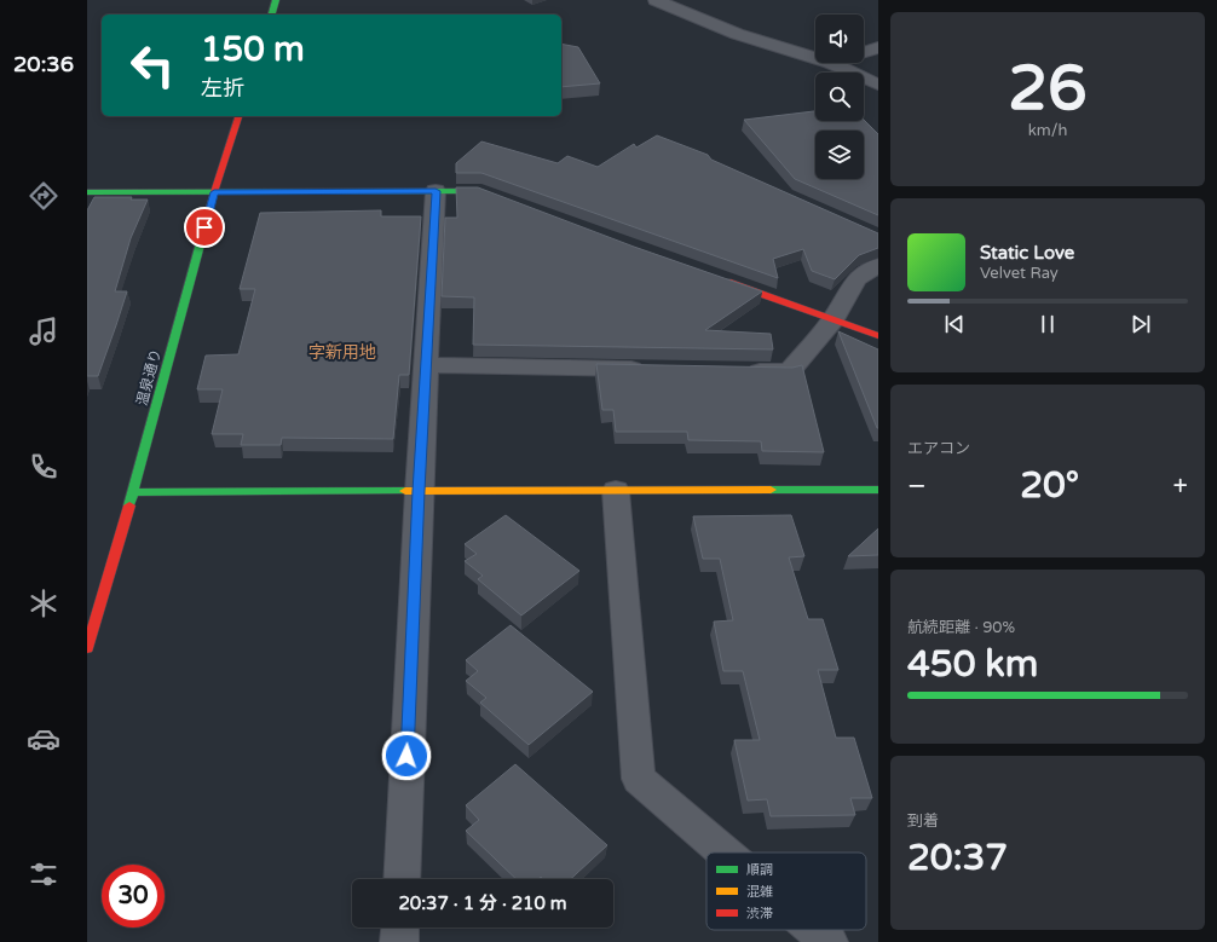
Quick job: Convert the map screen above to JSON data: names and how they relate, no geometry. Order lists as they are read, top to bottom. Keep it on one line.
{"streets":{"street":["温泉通り"]},"districts":["字新用地"],"legend":["順調","混雑","渋滞"],"page":{"tabs":"20:36","tile":[["26","km/h"],"エアコン",["航続距離 · 90%","450 km"],["到着","20:37"]],"turn":["150 m","左折"],"song":["Static Love","Velvet Ray"],"heat":["−","20°","+"],"limit":"30","trip":"20:37 · 1 分 · 210 m"}}
